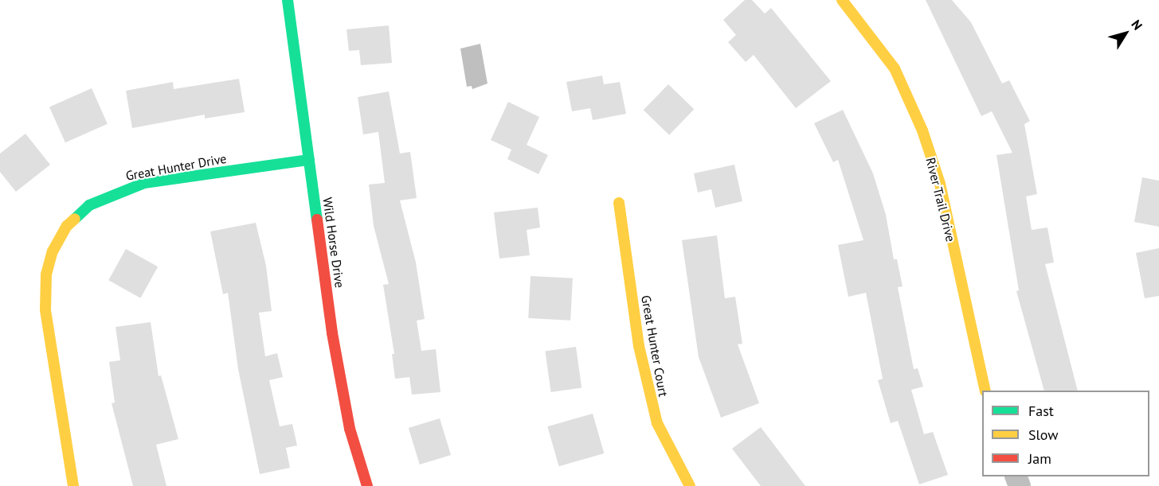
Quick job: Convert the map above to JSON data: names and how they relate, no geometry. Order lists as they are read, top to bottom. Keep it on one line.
{"streets":{"street":["Great Hunter Drive","River Trail Drive","Wild Horse Drive","Great Hunter Court"]},"crossings":[["Great Hunter Drive","Wild Horse Drive"]],"legend":["Fast","Slow","Jam"],"north":"top right"}
